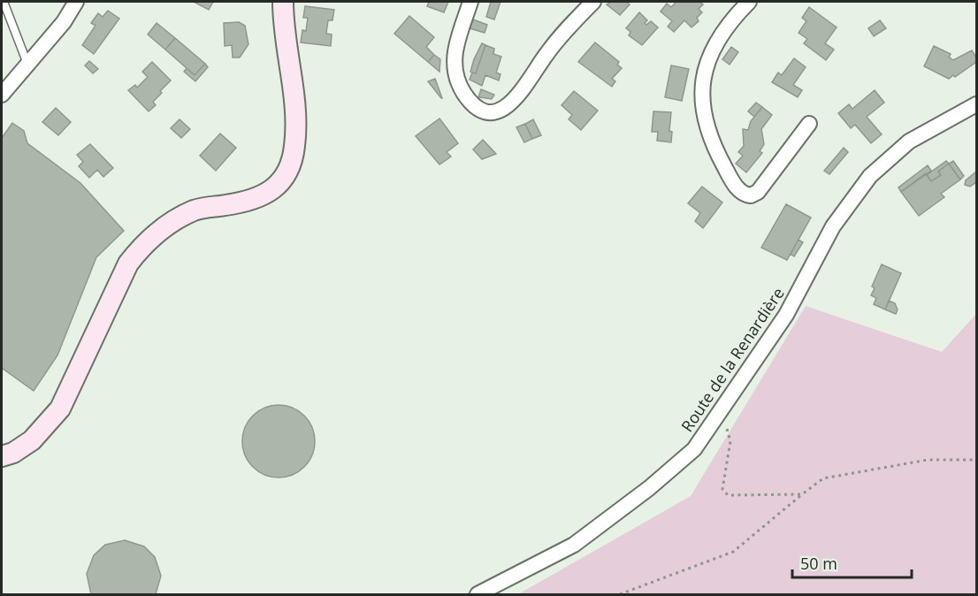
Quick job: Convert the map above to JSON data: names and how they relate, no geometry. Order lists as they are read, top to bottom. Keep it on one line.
{"streets":{"street":["Route de la Renardière"]},"scale_bar":"50 m"}
